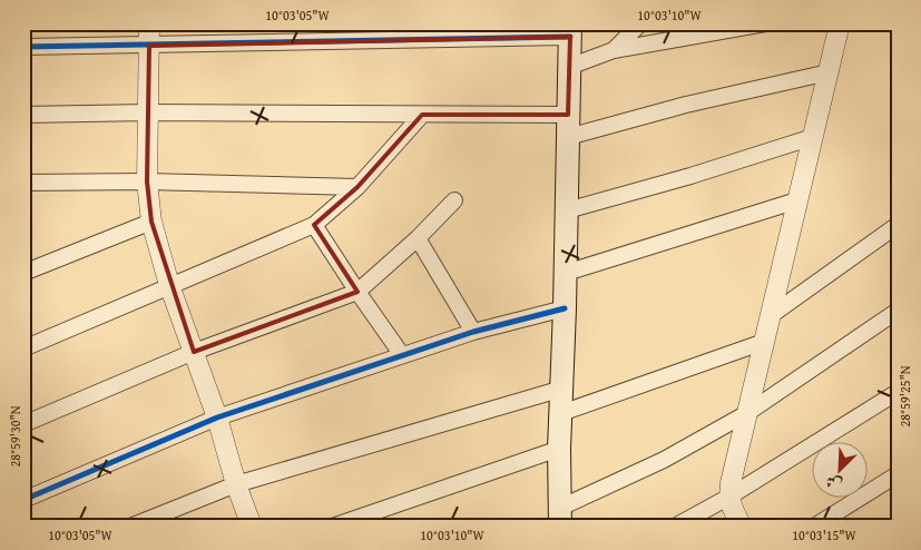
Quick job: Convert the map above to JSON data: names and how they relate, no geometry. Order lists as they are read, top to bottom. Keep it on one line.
{"north":"bottom left","coordinates":["10°03'05\"W","10°03'10\"W","28°59'25\"N","28°59'30\"N","10°03'15\"W"]}
